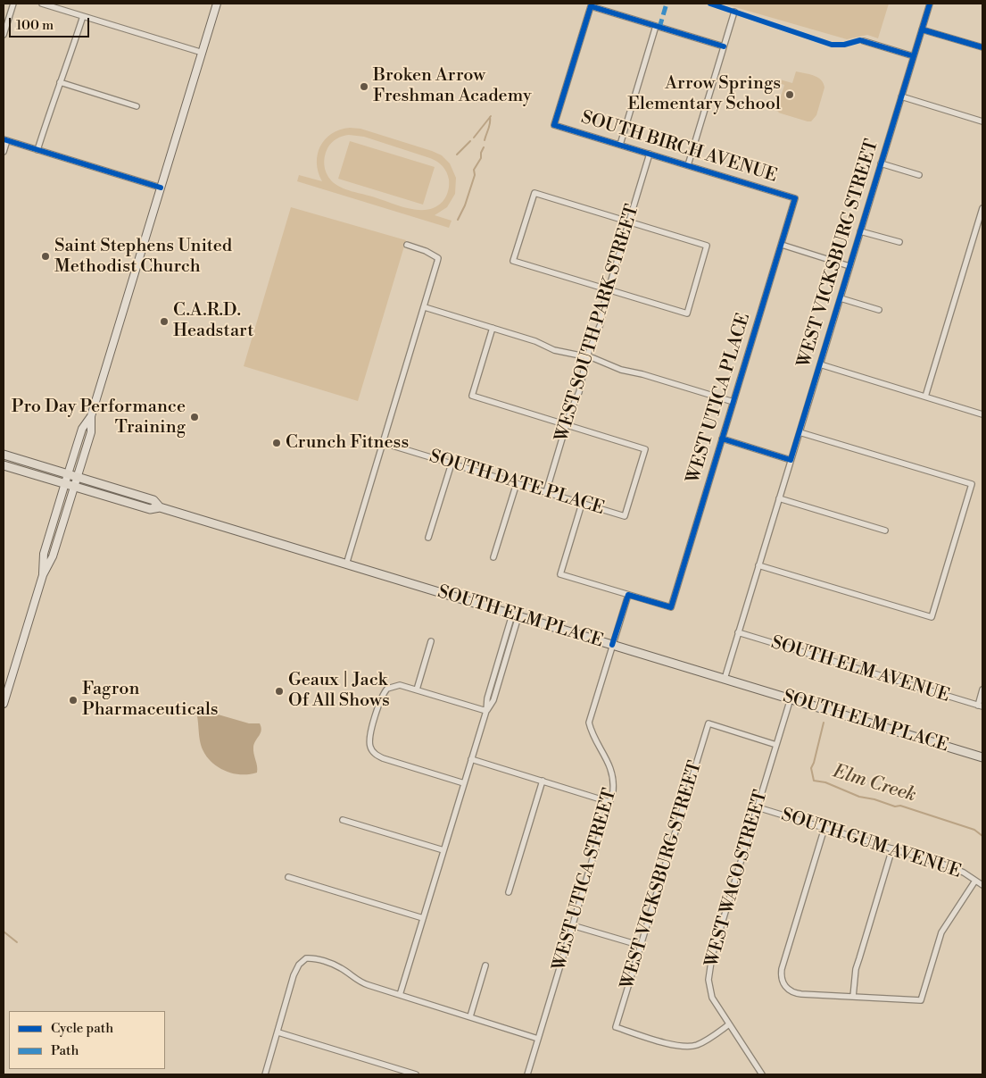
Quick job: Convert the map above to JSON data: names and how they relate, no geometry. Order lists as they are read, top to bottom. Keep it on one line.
{"streets":{"main road":["SOUTH ELM PLACE"],"street":["SOUTH BIRCH AVENUE","WEST VICKSBURG STREET","WEST SOUTH PARK STREET","WEST UTICA PLACE","SOUTH DATE PLACE","SOUTH ELM AVENUE","SOUTH GUM AVENUE","WEST WACO STREET","WEST UTICA STREET"]},"crossings":[["SOUTH BIRCH AVENUE","WEST SOUTH PARK STREET"],["SOUTH BIRCH AVENUE","WEST UTICA PLACE"],["WEST VICKSBURG STREET","SOUTH ELM PLACE"],["WEST VICKSBURG STREET","SOUTH ELM AVENUE"],["WEST VICKSBURG STREET","WEST WACO STREET"],["WEST SOUTH PARK STREET","SOUTH DATE PLACE"],["WEST UTICA PLACE","WEST UTICA STREET"],["SOUTH ELM PLACE","WEST WACO STREET"],["SOUTH ELM PLACE","WEST UTICA STREET"],["SOUTH GUM AVENUE","WEST WACO STREET"]],"water":["Elm Creek"],"places":["Broken Arrow Freshman Academy","Arrow Springs Elementary School","Saint Stephens United Methodist Church","C.A.R.D. Headstart","Pro Day Performance Training","Crunch Fitness","Geaux | Jack Of All Shows","Fagron Pharmaceuticals"],"legend":["Cycle path","Path"],"scale_bar":"100 m"}
